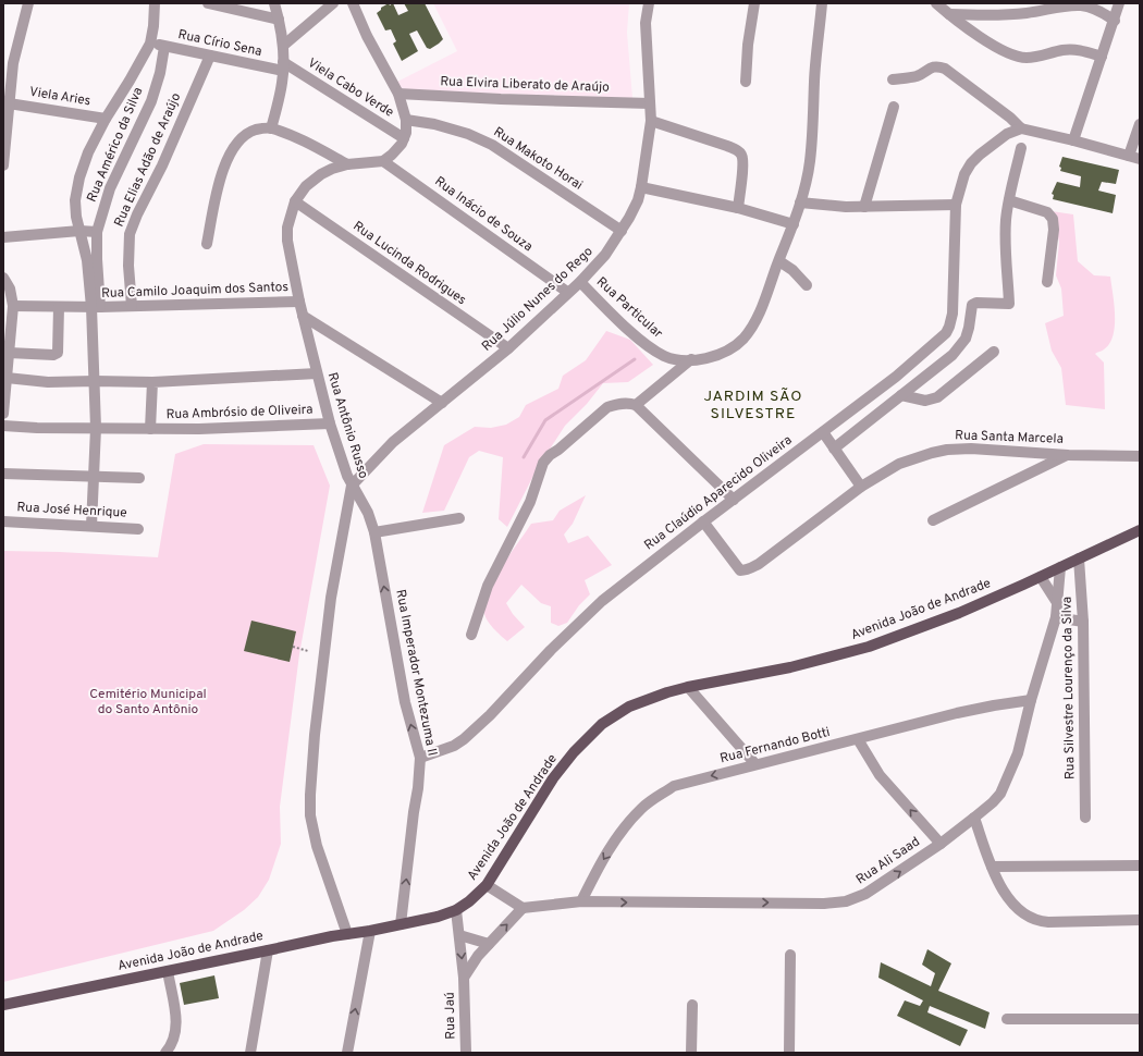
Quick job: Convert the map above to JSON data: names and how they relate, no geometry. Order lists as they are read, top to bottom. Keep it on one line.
{"streets":{"main road":["Avenida João de Andrade"],"street":["Rua Círio Sena","Rua Elvira Liberato de Araújo","Viela Cabo Verde","Viela Aries","Rua Américo da Silva","Rua Makoto Horai","Rua Elias Adão de Araújo","Rua Inácio de Souza","Rua Lucinda Rodrigues","Rua Camilo Joaquim dos Santos","Rua Júlio Nunes do Rego","Rua Particular","Rua Ambrósio de Oliveira","Rua Antônio Russo","Rua Santa Marcela","Rua Claúdio Aparecido Oliveira","Rua José Henrique","Rua Imperador Montezuma II","Rua Silvestre Lourenço da Silva","Rua Fernando Botti","Rua Ali Saad","Rua Jaú"]},"crossings":[["Rua Círio Sena","Viela Cabo Verde"],["Rua Círio Sena","Rua Américo da Silva"],["Rua Círio Sena","Rua Elias Adão de Araújo"],["Rua Elvira Liberato de Araújo","Rua Júlio Nunes do Rego"],["Rua Américo da Silva","Rua Camilo Joaquim dos Santos"],["Rua Makoto Horai","Rua Júlio Nunes do Rego"],["Rua Elias Adão de Araújo","Rua Camilo Joaquim dos Santos"],["Rua Inácio de Souza","Rua Júlio Nunes do Rego"],["Rua Inácio de Souza","Rua Antônio Russo"],["Rua Lucinda Rodrigues","Rua Júlio Nunes do Rego"],["Rua Lucinda Rodrigues","Rua Antônio Russo"],["Rua Camilo Joaquim dos Santos","Rua Antônio Russo"],["Rua Júlio Nunes do Rego","Rua Particular"],["Rua Júlio Nunes do Rego","Rua Antônio Russo"],["Rua Júlio Nunes do Rego","Rua Imperador Montezuma II"],["Rua Ambrósio de Oliveira","Rua Antônio Russo"],["Rua Antônio Russo","Avenida João de Andrade"],["Rua Antônio Russo","Rua Imperador Montezuma II"],["Rua Santa Marcela","Rua Claúdio Aparecido Oliveira"],["Rua Claúdio Aparecido Oliveira","Rua Imperador Montezuma II"],["Avenida João de Andrade","Rua Imperador Montezuma II"],["Avenida João de Andrade","Rua Silvestre Lourenço da Silva"],["Avenida João de Andrade","Rua Ali Saad"],["Avenida João de Andrade","Rua Jaú"],["Rua Fernando Botti","Rua Ali Saad"],["Rua Ali Saad","Rua Jaú"]],"one_way":["Rua Imperador Montezuma II","Rua Fernando Botti","Rua Ali Saad"],"districts":["JARDIM SÃO SILVESTRE"],"parks":["Cemitério Municipal do Santo Antônio"]}
